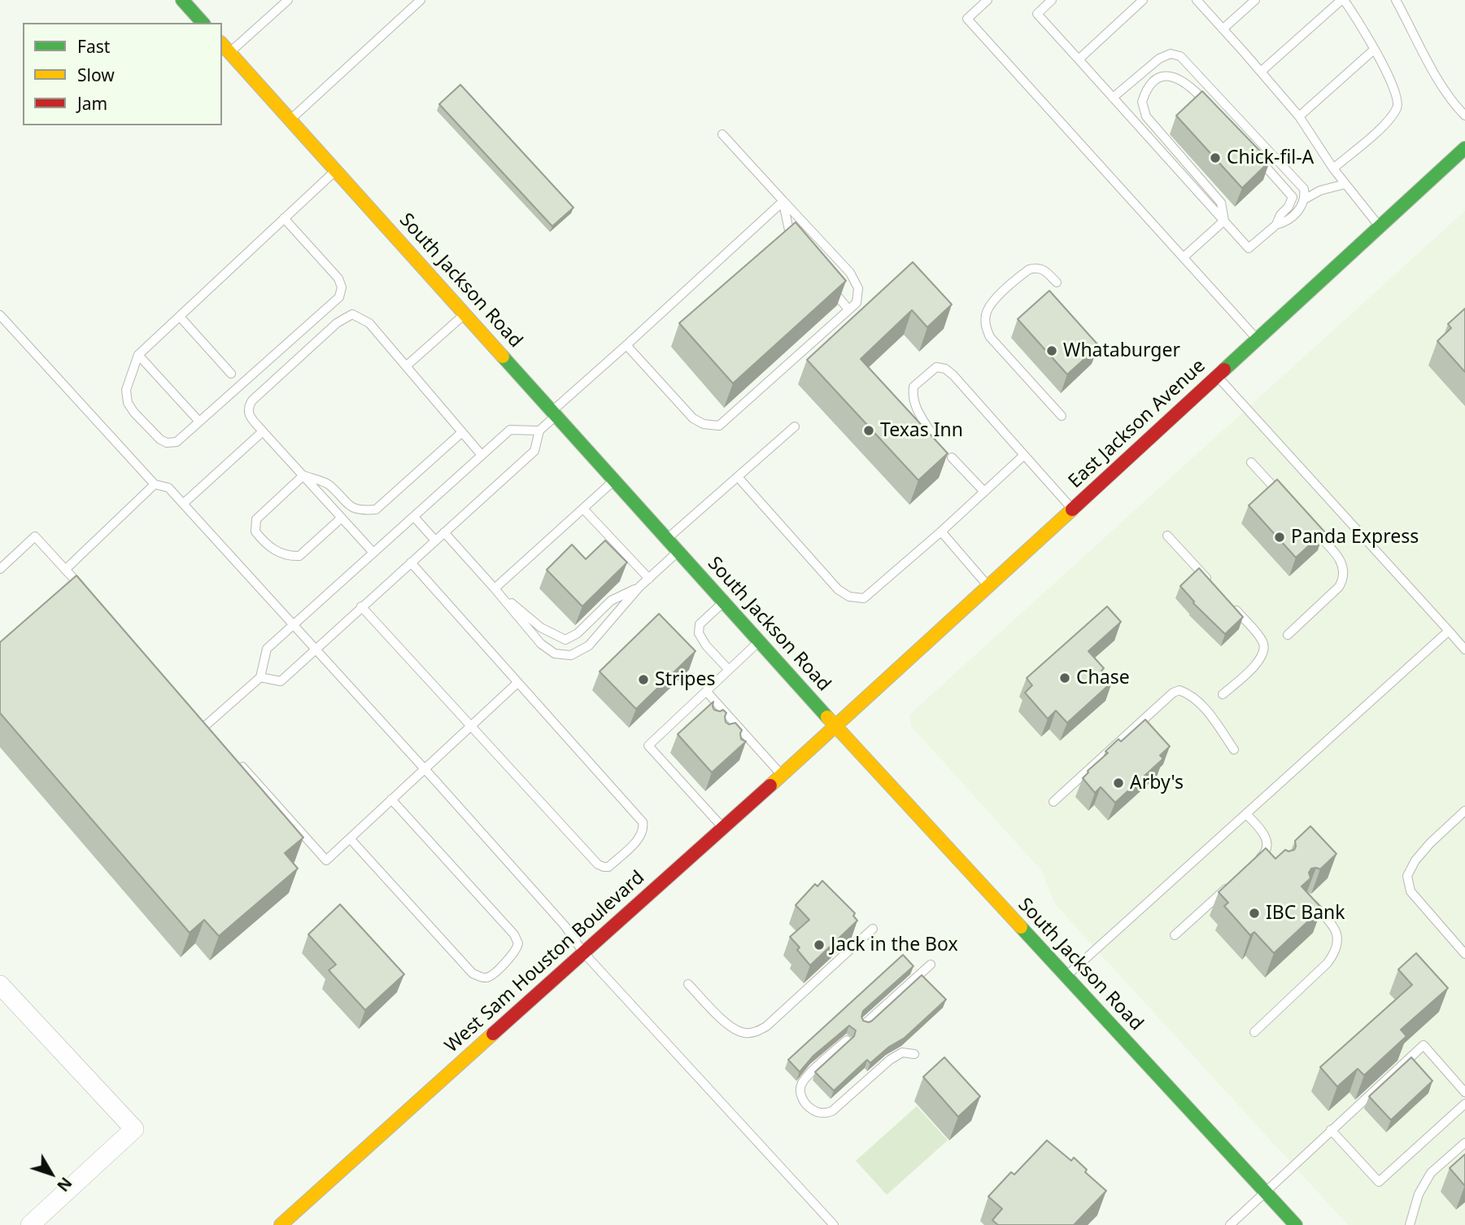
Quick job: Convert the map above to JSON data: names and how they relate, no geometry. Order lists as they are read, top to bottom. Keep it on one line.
{"streets":{"main road":["South Jackson Road","East Jackson Avenue","West Sam Houston Boulevard"]},"crossings":[["South Jackson Road","East Jackson Avenue"],["South Jackson Road","West Sam Houston Boulevard"],["East Jackson Avenue","West Sam Houston Boulevard"]],"places":["Chick-fil-A","Whataburger","Texas Inn","Panda Express","Chase","Stripes","Arby's","IBC Bank","Jack in the Box"],"legend":["Fast","Slow","Jam"],"north":"bottom right"}
